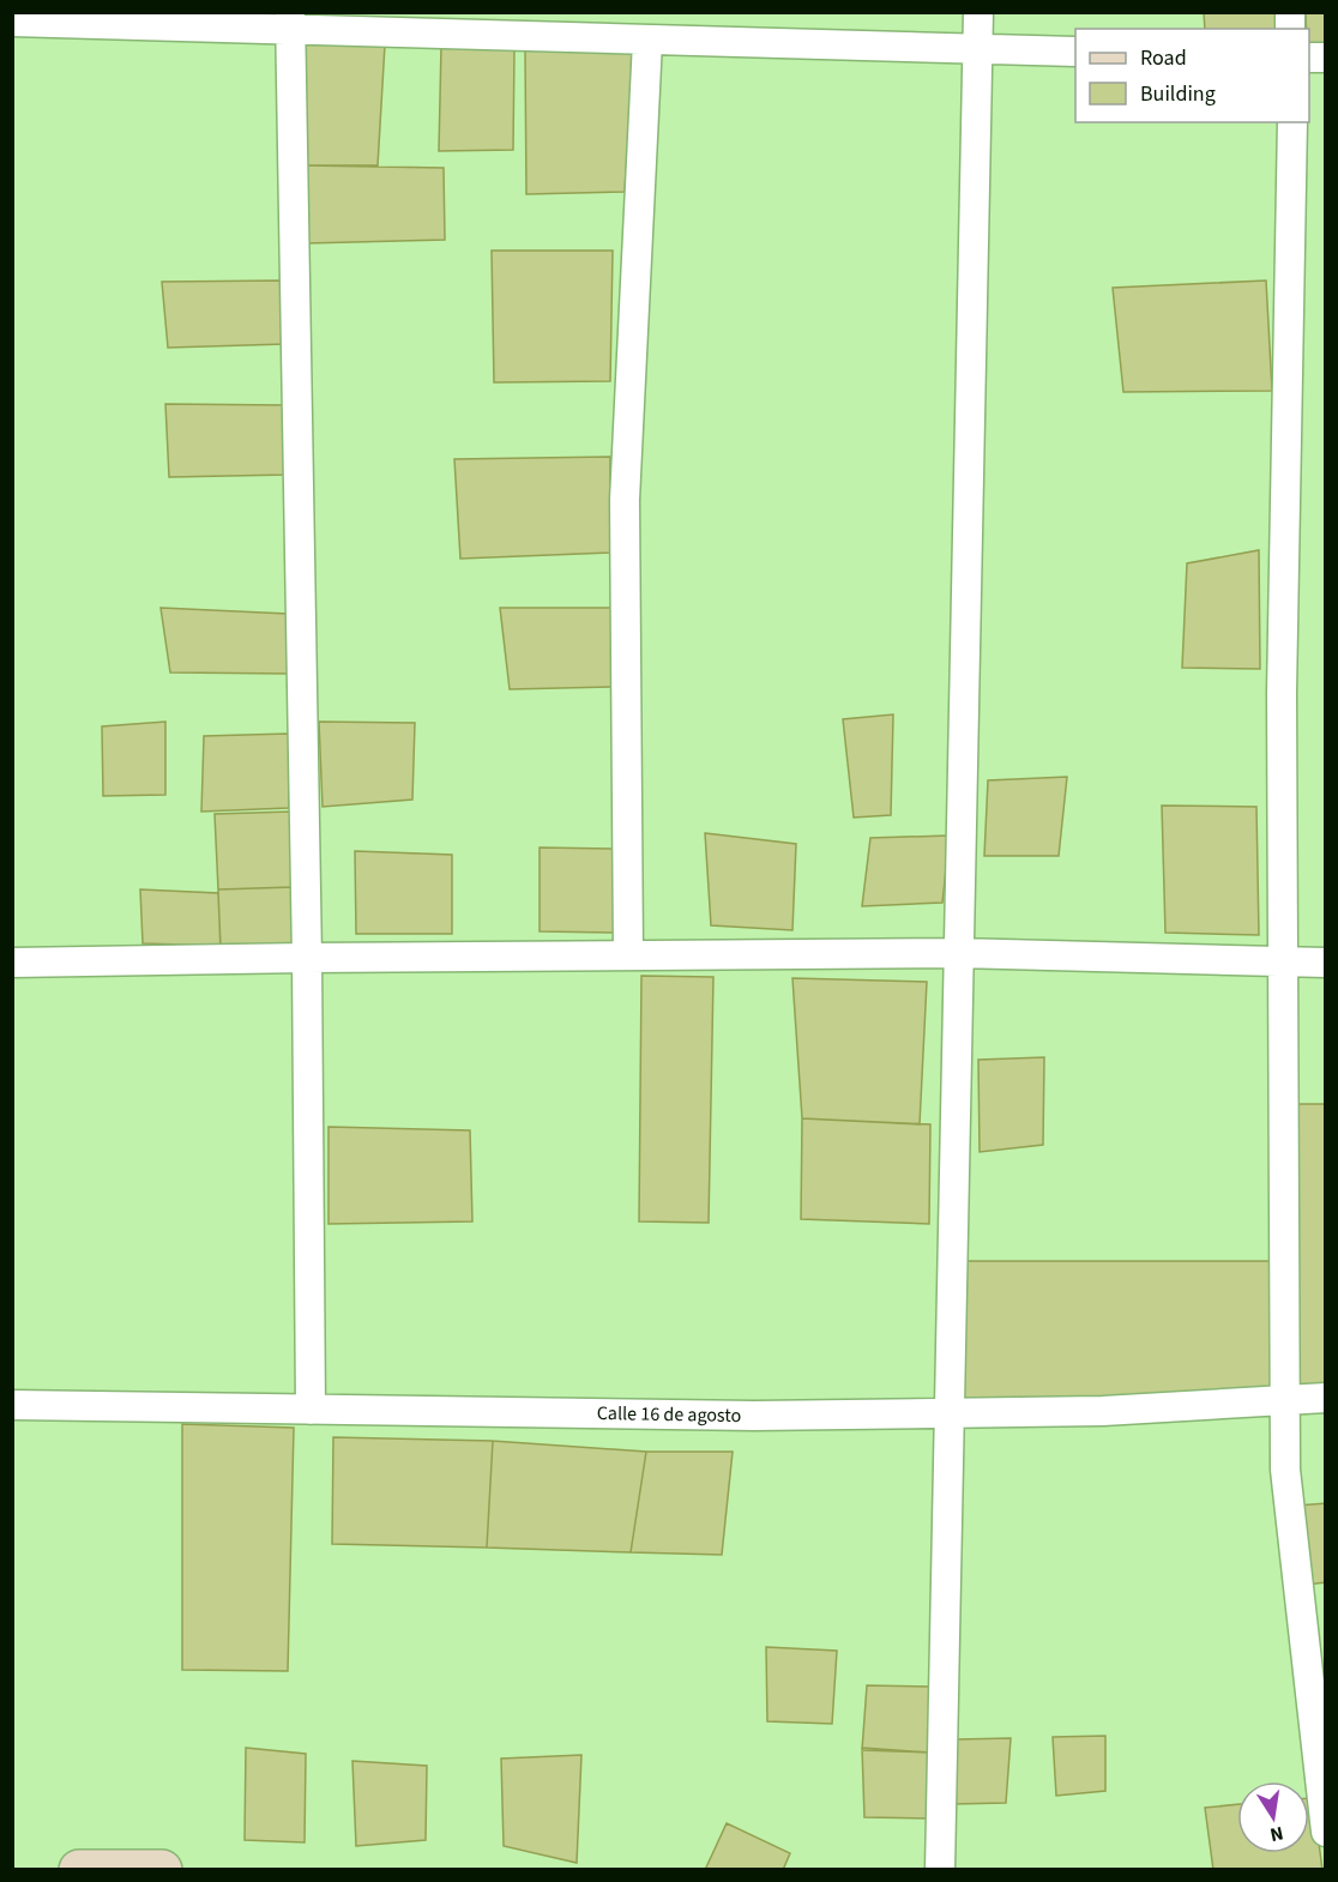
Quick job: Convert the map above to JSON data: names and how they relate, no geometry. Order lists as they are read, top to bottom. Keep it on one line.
{"streets":{"street":["Calle 16 de agosto"]},"legend":["Road","Building"],"north":"bottom"}
